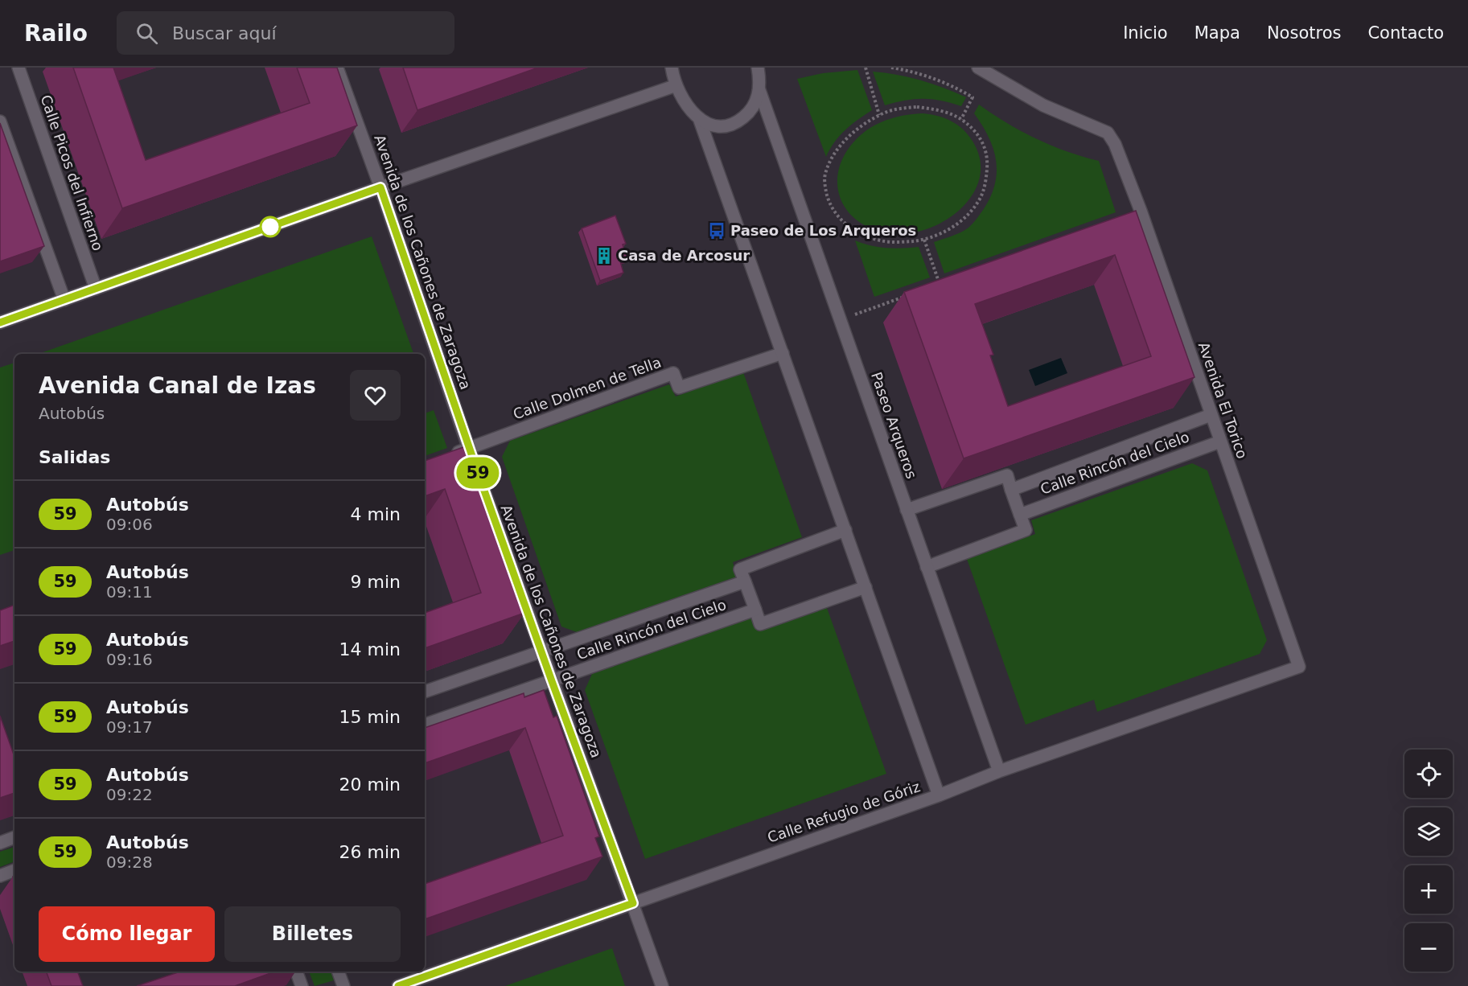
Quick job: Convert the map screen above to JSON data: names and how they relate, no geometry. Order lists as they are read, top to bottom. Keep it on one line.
{"streets":{"street":["Calle Picos del Infierno","Avenida de los Cañones de Zaragoza","Calle Dolmen de Tella","Avenida El Torico","Paseo Arqueros","Calle Rincón del Cielo","Calle Refugio de Góriz"]},"crossings":[["Avenida de los Cañones de Zaragoza","Calle Dolmen de Tella"],["Avenida de los Cañones de Zaragoza","Calle Rincón del Cielo"],["Avenida de los Cañones de Zaragoza","Calle Refugio de Góriz"],["Avenida El Torico","Calle Rincón del Cielo"],["Avenida El Torico","Calle Refugio de Góriz"],["Paseo Arqueros","Calle Refugio de Góriz"]],"places":{"bus stop":["Paseo de Los Arqueros"],"building":["Casa de Arcosur"]},"lines":["bus line 59"],"page":{"header":"Railo","search":"Buscar aquí","nav":["Inicio","Mapa","Nosotros","Contacto"],"on_map":"59","heading":[["Avenida Canal de Izas","Autobús"],"Salidas"],"list":[{"mark":"59","name":"Autobús","note":"09:06","value":"4 min"},{"mark":"59","name":"Autobús","note":"09:11","value":"9 min"},{"mark":"59","name":"Autobús","note":"09:16","value":"14 min"},{"mark":"59","name":"Autobús","note":"09:17","value":"15 min"},{"mark":"59","name":"Autobús","note":"09:22","value":"20 min"},{"mark":"59","name":"Autobús","note":"09:28","value":"26 min"}],"map_buttons":["+","−"],"buttons":["Cómo llegar","Billetes"]}}
